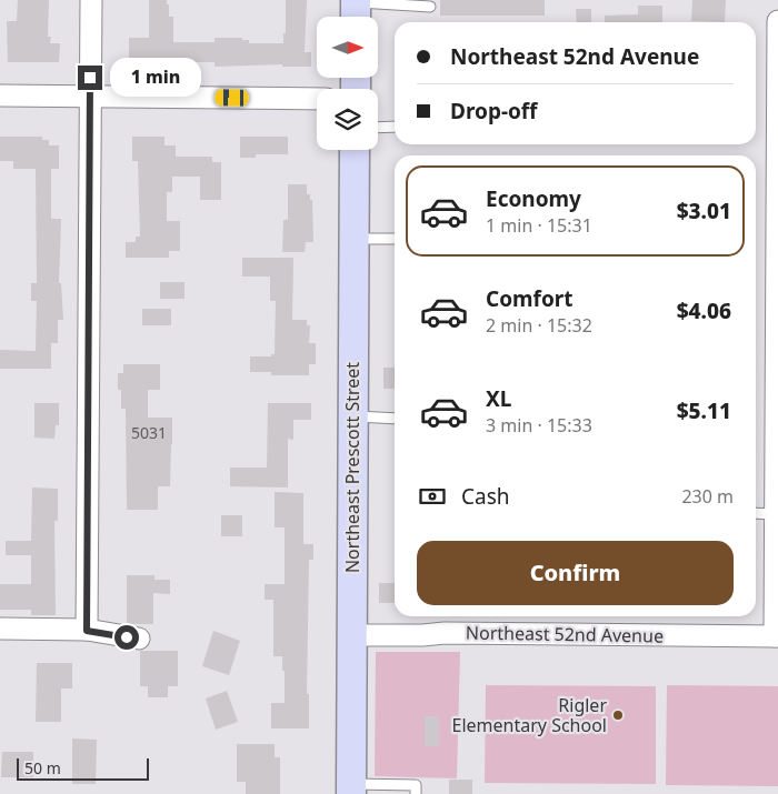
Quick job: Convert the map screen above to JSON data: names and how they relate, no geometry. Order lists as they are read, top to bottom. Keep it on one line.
{"streets":{"street":["Northeast Prescott Street","Northeast 52nd Avenue"]},"crossings":[["Northeast Prescott Street","Northeast 52nd Avenue"]],"places":["Rigler Elementary School"],"house_numbers":["5031"],"scale_bar":"50 m","north":"right","page":{"banner":["Northeast 52nd Avenue","Drop-off"],"bubble":"1 min","list":[{"name":"Economy","note":"1 min · 15:31","value":"$3.01"},{"name":"Comfort","note":"2 min · 15:32","value":"$4.06"},{"name":"XL","note":"3 min · 15:33","value":"$5.11"}],"pay":["Cash","230 m"],"buttons":"Confirm","scale":"50 m"}}
